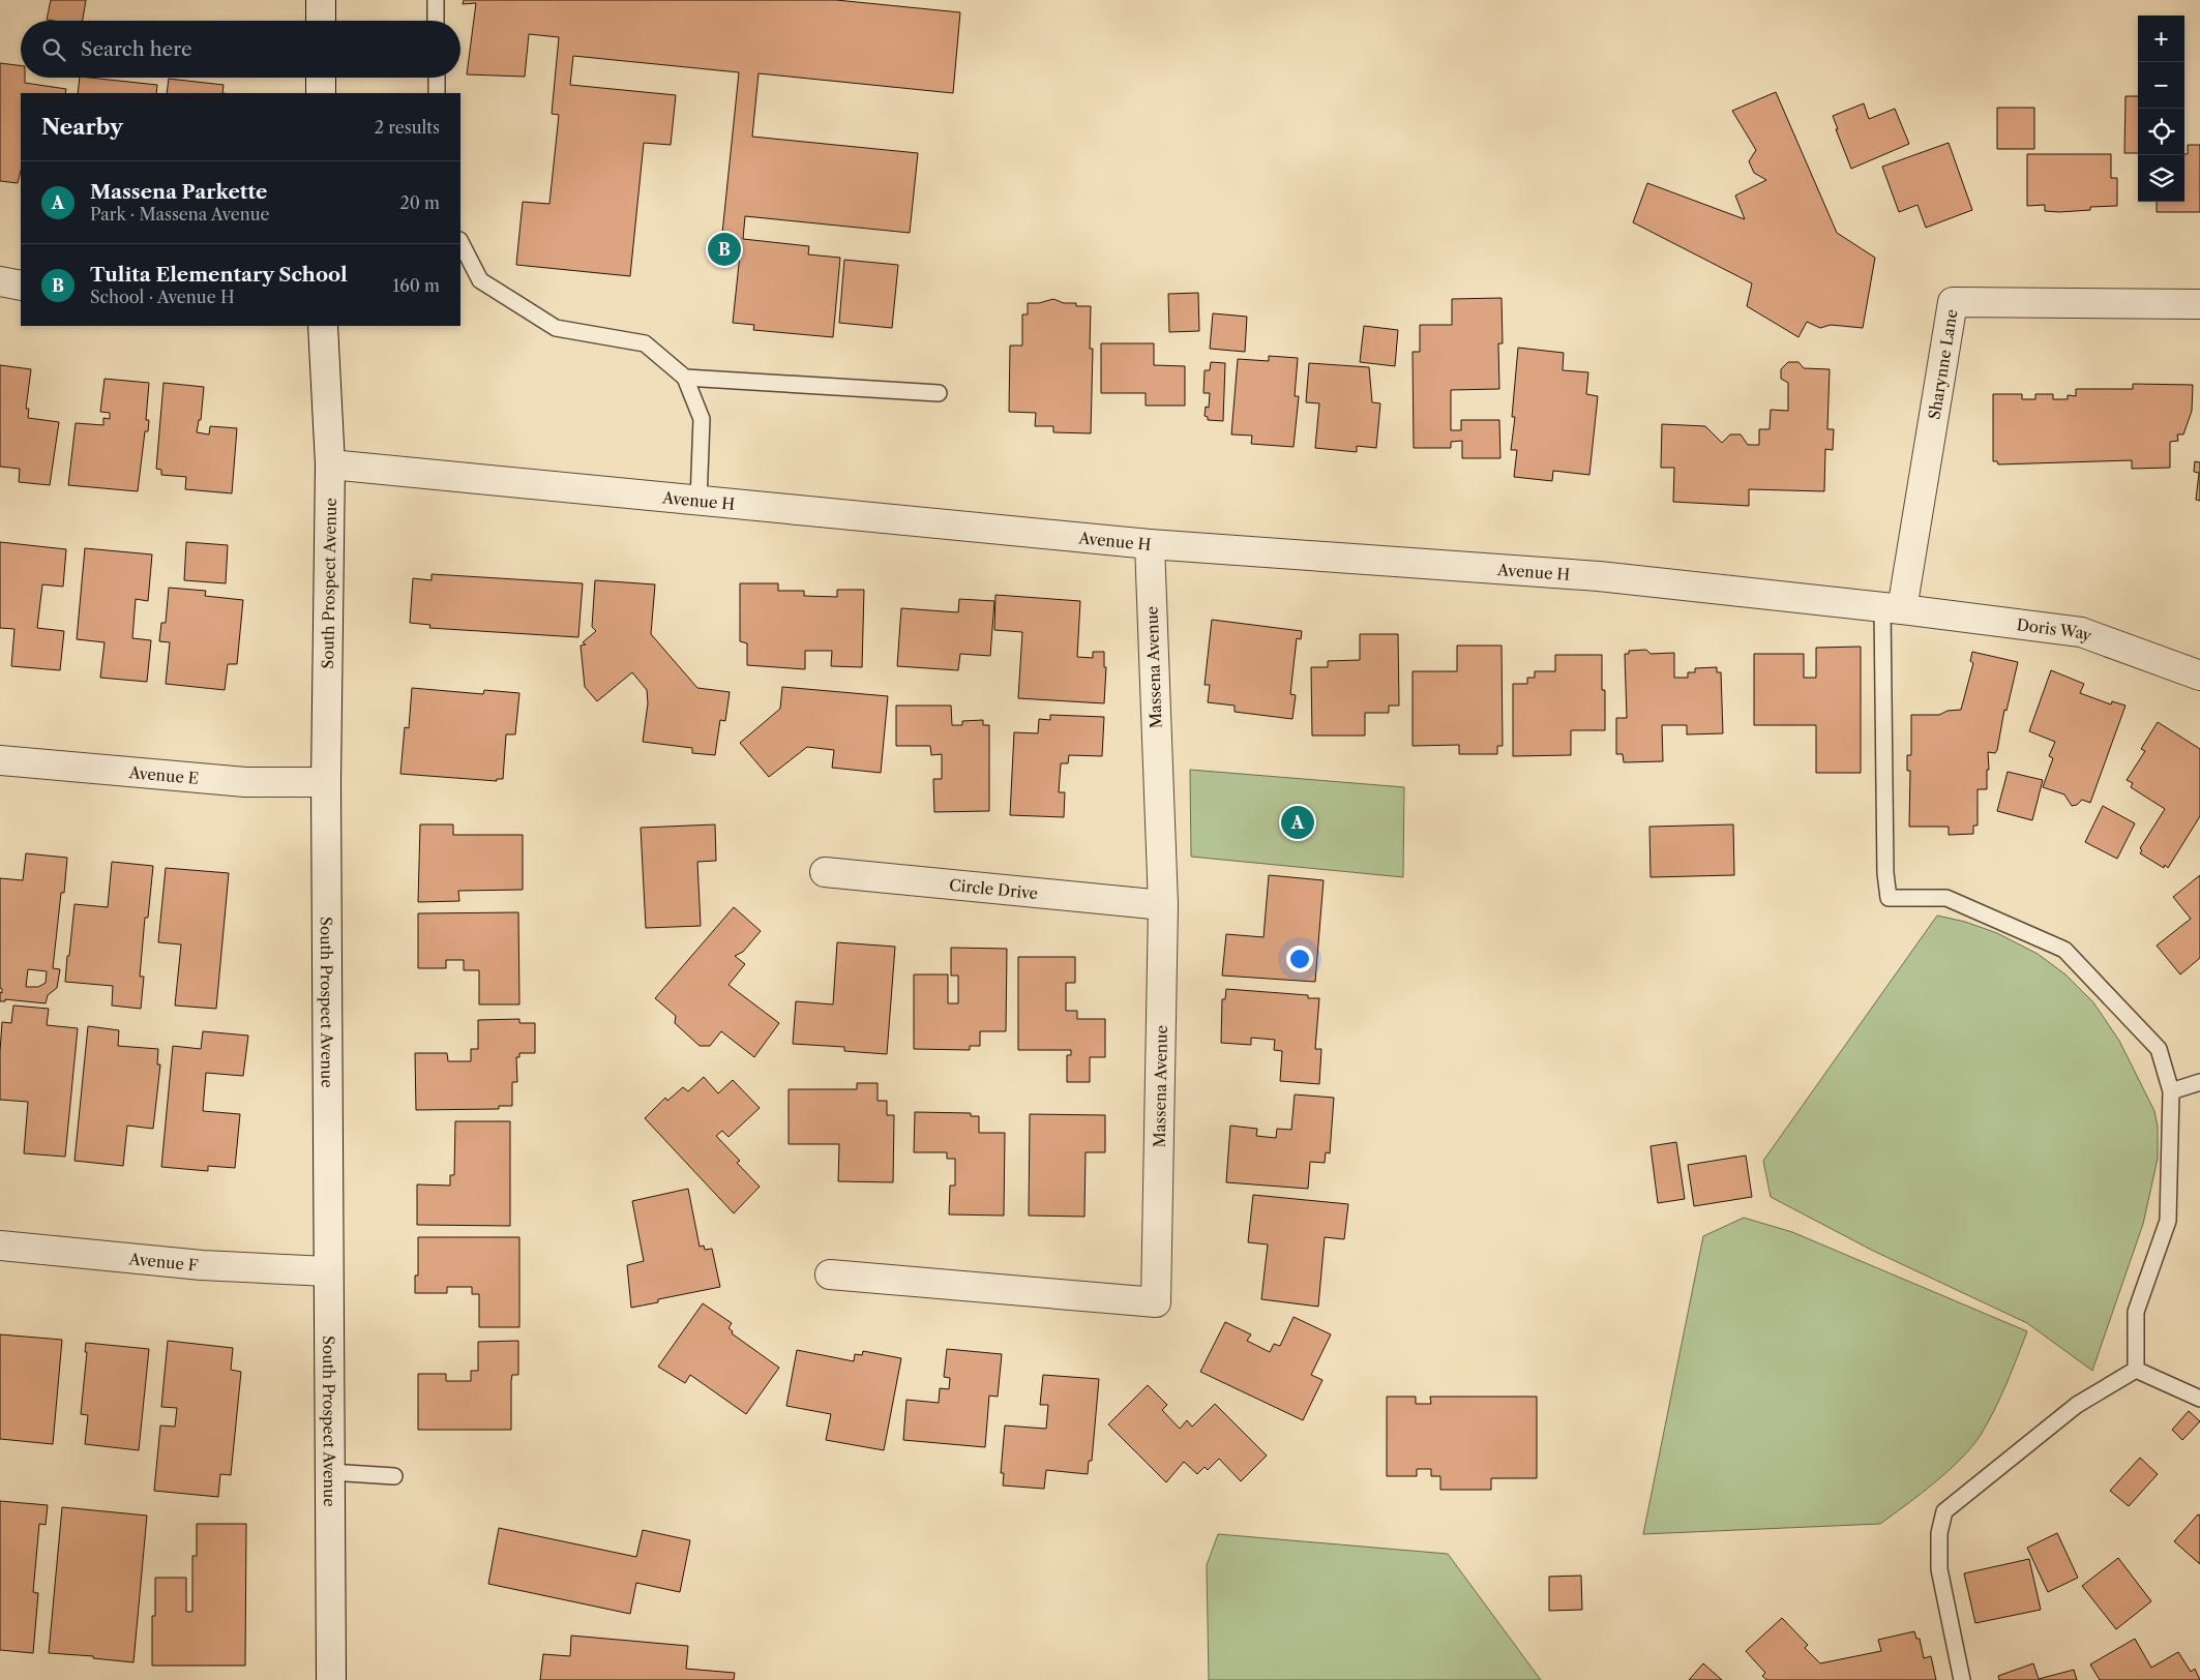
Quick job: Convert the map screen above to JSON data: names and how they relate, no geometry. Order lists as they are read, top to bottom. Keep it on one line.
{"streets":{"street":["Sharynne Lane","Avenue H","South Prospect Avenue","Doris Way","Massena Avenue","Avenue E","Circle Drive","Avenue F"]},"crossings":[["Sharynne Lane","Avenue H"],["Sharynne Lane","Doris Way"],["Avenue H","South Prospect Avenue"],["Avenue H","Doris Way"],["Avenue H","Massena Avenue"],["South Prospect Avenue","Avenue E"],["South Prospect Avenue","Avenue F"],["Massena Avenue","Circle Drive"]],"page":{"map_buttons":["+","−"],"search":"Search here","heading":["Nearby","2 results"],"list":[{"mark":"A","name":"Massena Parkette","note":"Park · Massena Avenue","value":"20 m"},{"mark":"B","name":"Tulita Elementary School","note":"School · Avenue H","value":"160 m"}],"pins":["B","A"]}}
